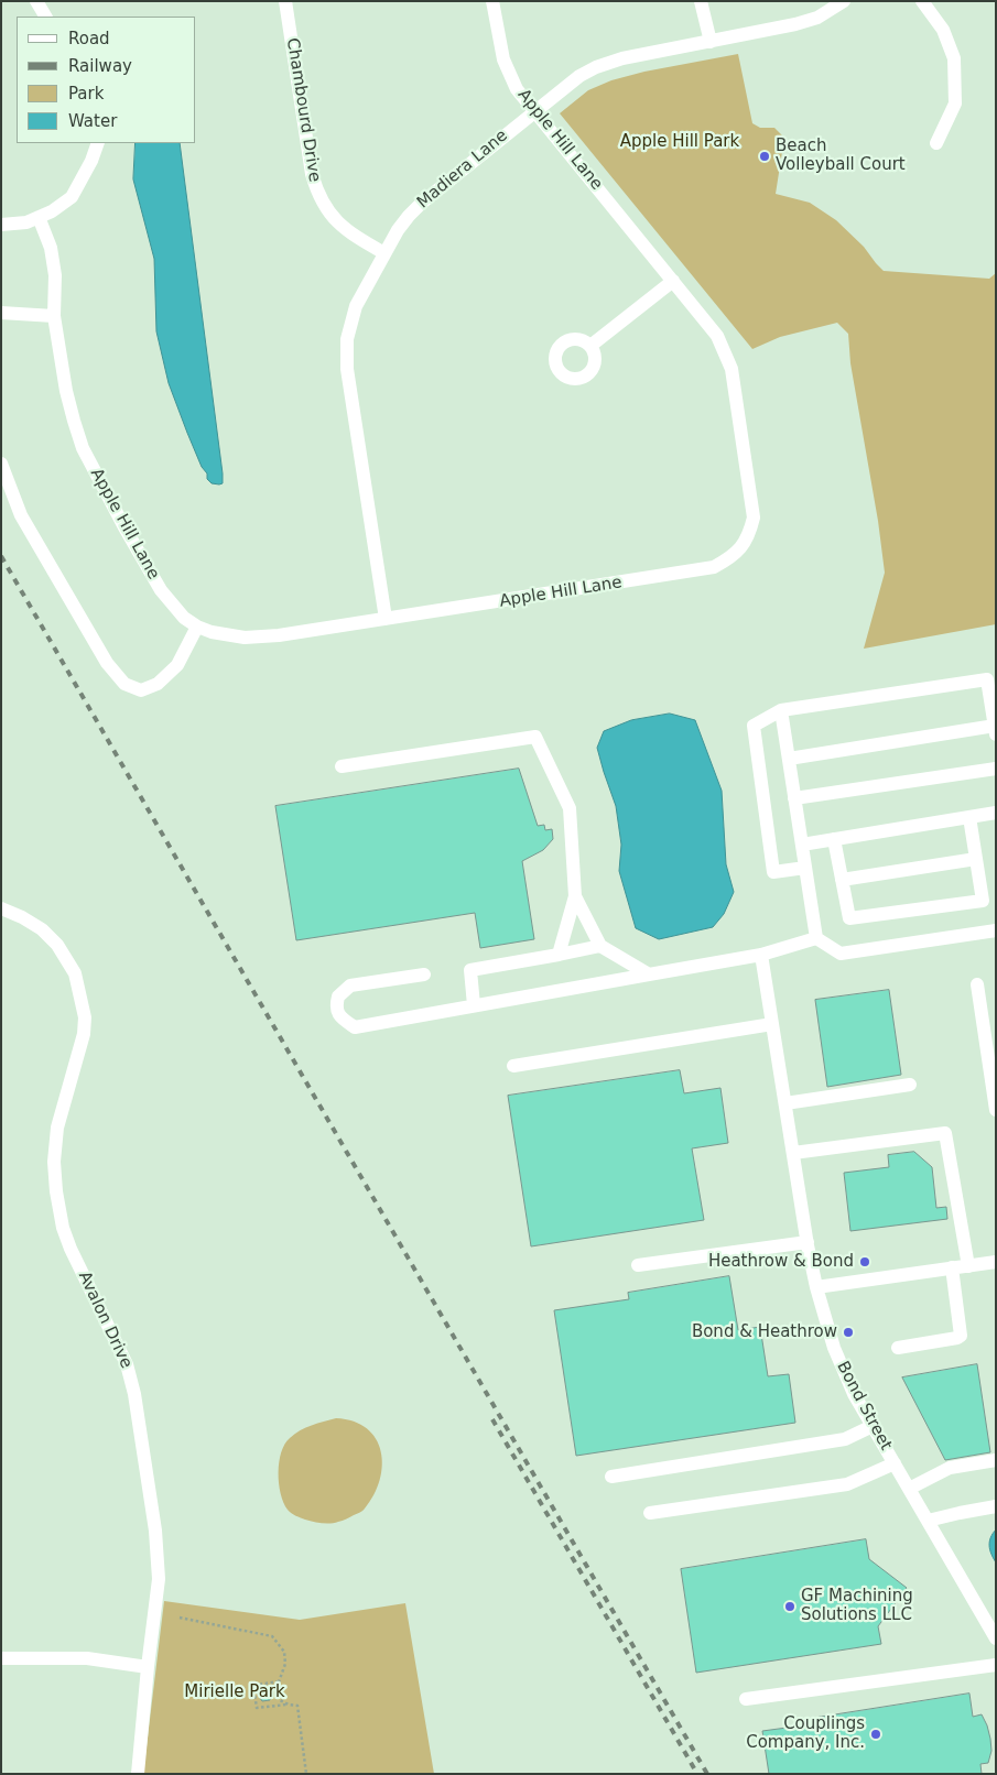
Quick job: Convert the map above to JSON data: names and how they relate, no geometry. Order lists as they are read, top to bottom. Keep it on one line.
{"streets":{"street":["Chambourd Drive","Apple Hill Lane","Madiera Lane","Avalon Drive","Bond Street"]},"crossings":[["Chambourd Drive","Madiera Lane"],["Apple Hill Lane","Madiera Lane"]],"parks":["Apple Hill Park","Mirielle Park"],"places":["Beach Volleyball Court","Heathrow & Bond","Bond & Heathrow","GF Machining Solutions LLC","Couplings Company, Inc."],"legend":["Road","Railway","Park","Water"]}
